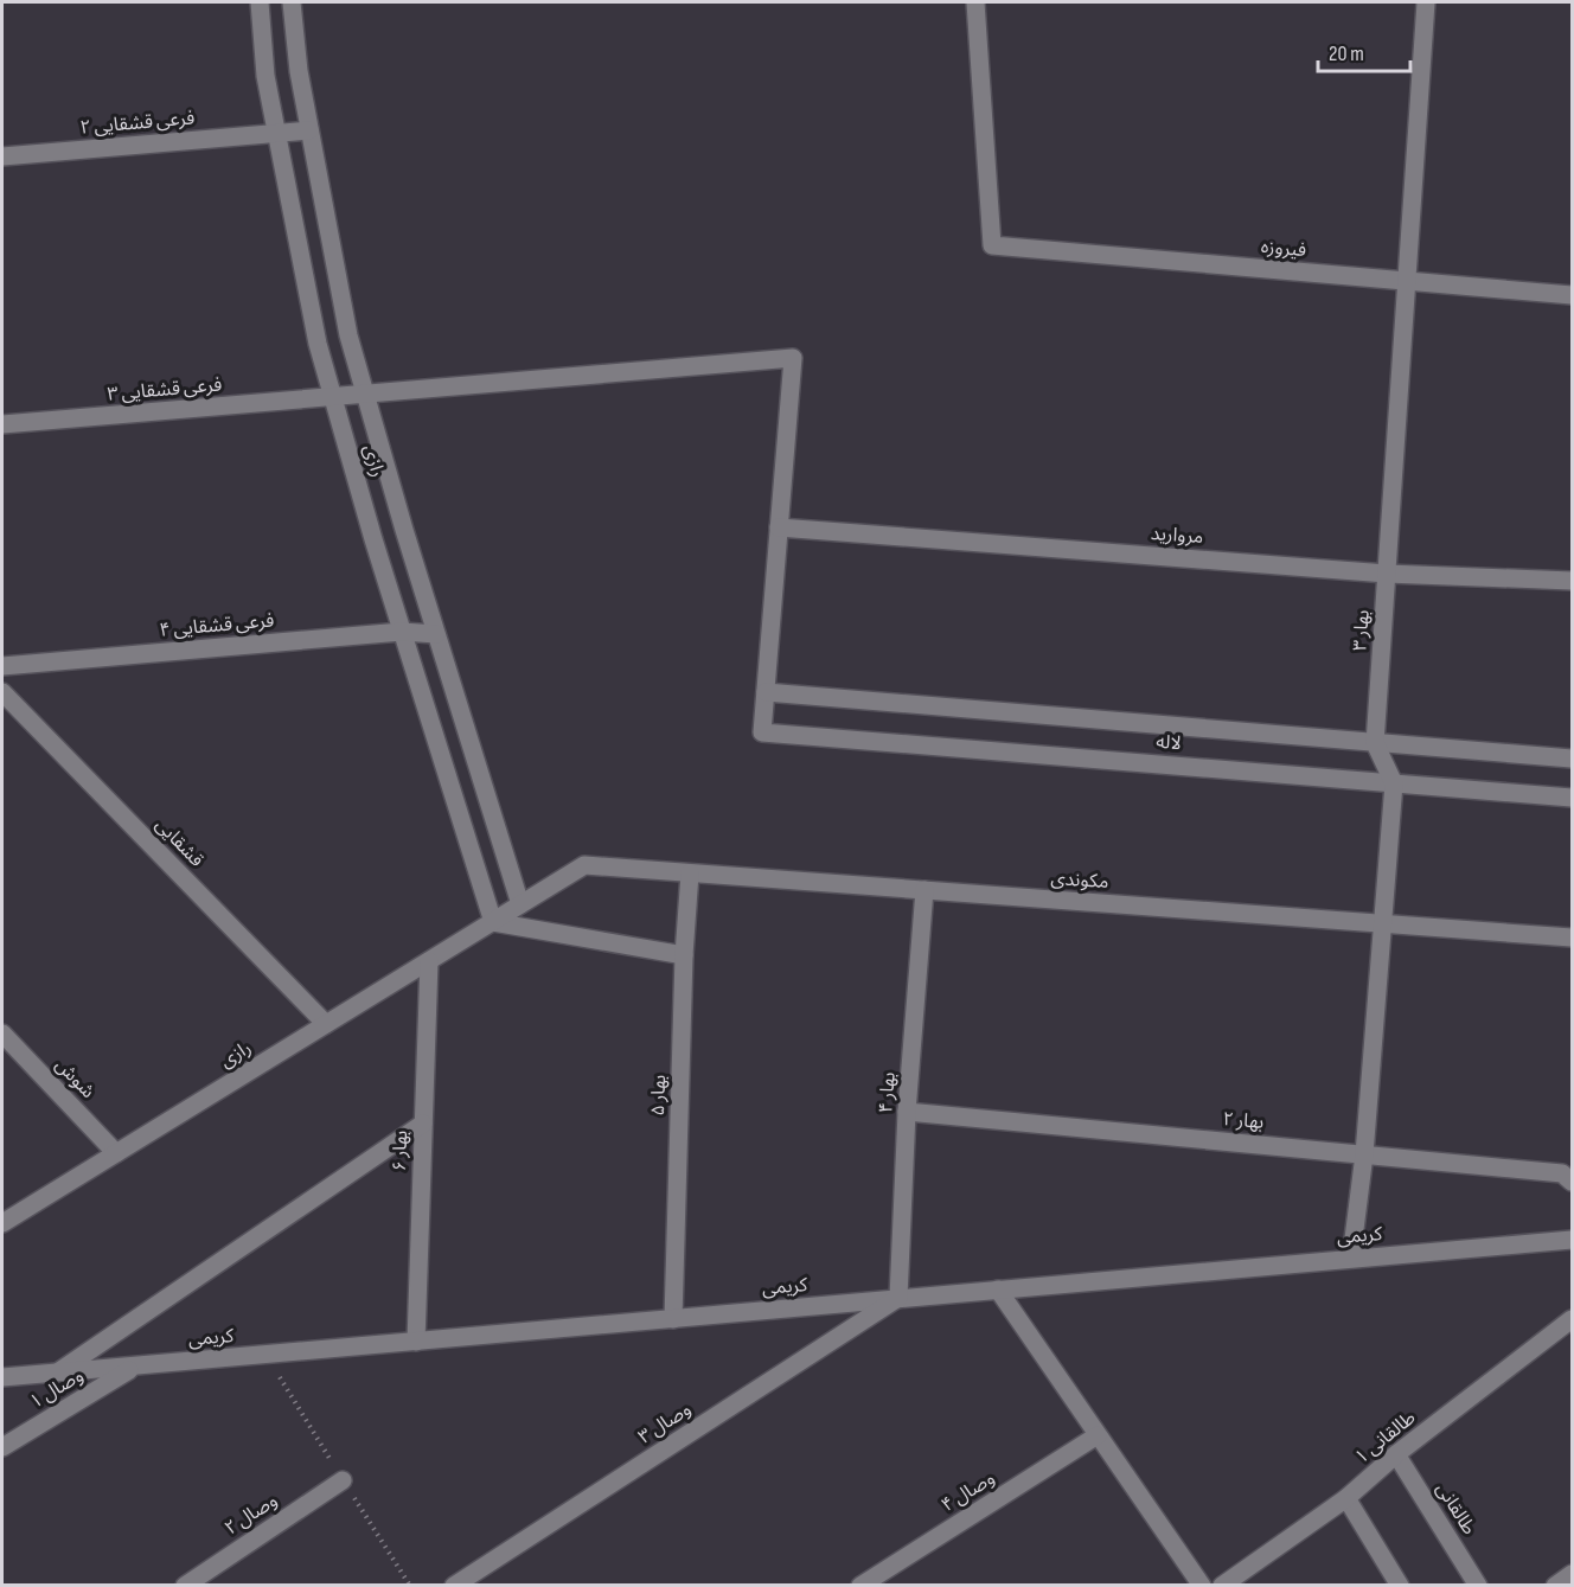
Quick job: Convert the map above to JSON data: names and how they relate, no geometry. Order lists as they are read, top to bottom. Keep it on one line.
{"streets":{"street":["فرعی قشقایی ۲","فیروزه","فرعی قشقایی ۳","رازی","مروارید","فرعی قشقایی ۴","بهار ۳","لاله","قشقایی","مکوندی","شوش","بهار ۴","بهار ۵","بهار ۲","بهار ۶","کریمی","وصال ۱","وصال ۳","طالقانی ۱","وصال ۴","طالقانی","وصال ۲"]},"crossings":[["فرعی قشقایی ۲","رازی"],["فیروزه","بهار ۳"],["فرعی قشقایی ۳","رازی"],["فرعی قشقایی ۳","مروارید"],["رازی","فرعی قشقایی ۴"],["رازی","قشقایی"],["رازی","مکوندی"],["رازی","شوش"],["رازی","بهار ۶"],["مروارید","بهار ۳"],["بهار ۳","لاله"],["مکوندی","بهار ۴"],["مکوندی","بهار ۵"],["بهار ۴","بهار ۲"],["بهار ۴","کریمی"],["بهار ۴","وصال ۳"],["بهار ۵","کریمی"],["بهار ۶","کریمی"],["کریمی","وصال ۱"],["کریمی","وصال ۳"],["طالقانی ۱","طالقانی"]],"scale_bar":"20 m"}
